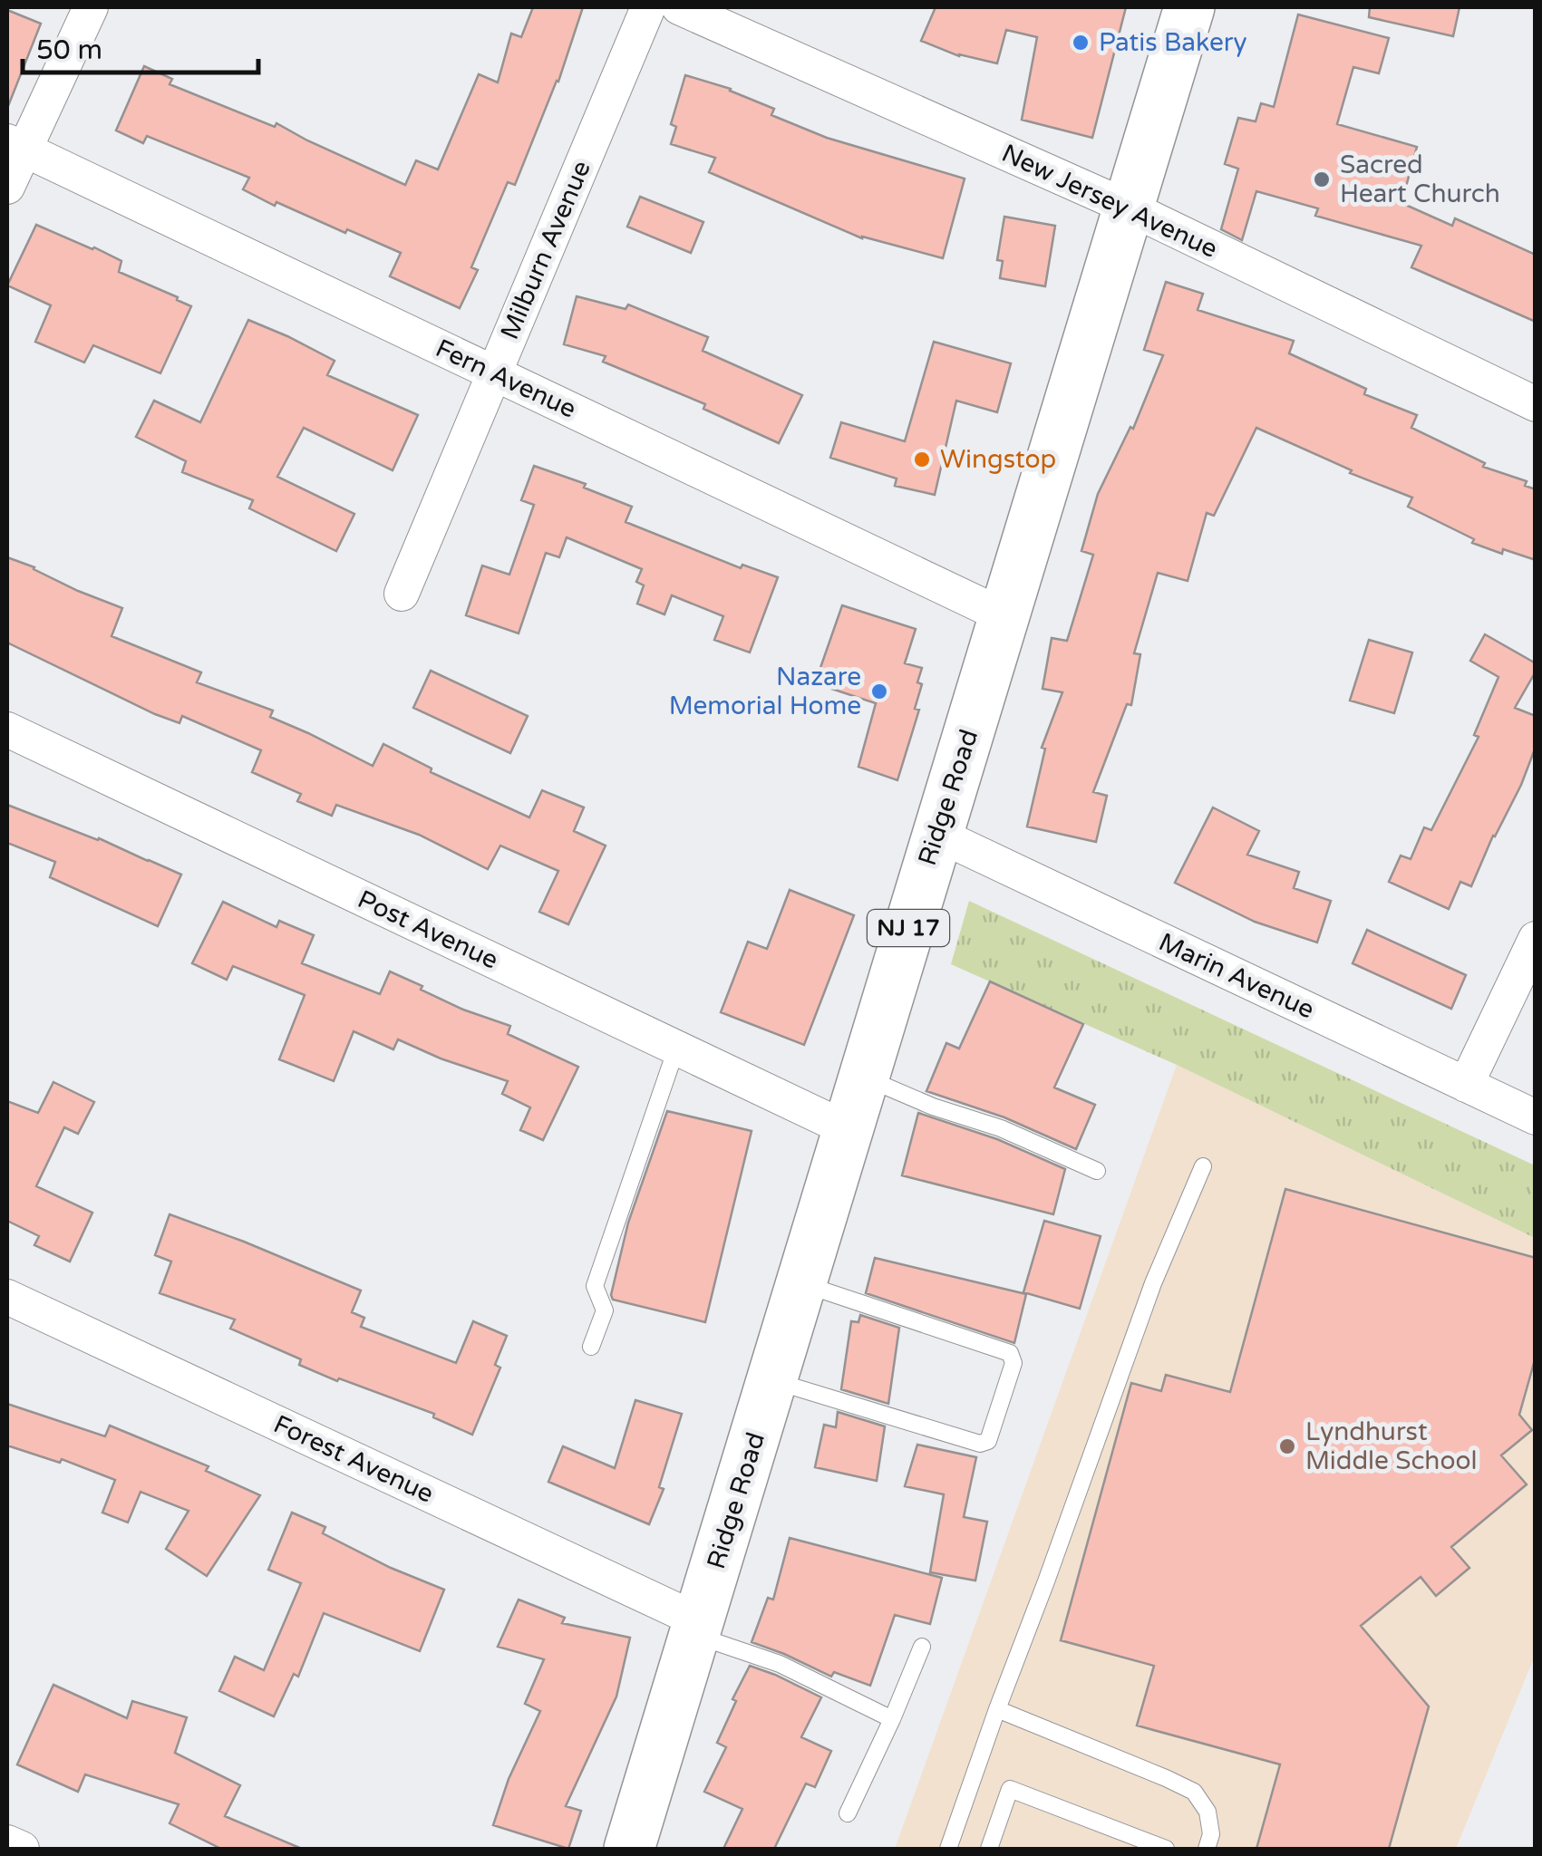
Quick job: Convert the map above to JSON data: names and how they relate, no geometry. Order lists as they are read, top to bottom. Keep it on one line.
{"streets":{"main road":["Ridge Road","NJ 17"],"street":["New Jersey Avenue","Milburn Avenue","Fern Avenue","Post Avenue","Marin Avenue","Forest Avenue"]},"crossings":[["New Jersey Avenue","Ridge Road"],["Milburn Avenue","Fern Avenue"],["Fern Avenue","Ridge Road"],["Ridge Road","Post Avenue"],["Ridge Road","Marin Avenue"],["Ridge Road","Forest Avenue"]],"places":["Patis Bakery","Sacred Heart Church","Wingstop","Nazare Memorial Home","Lyndhurst Middle School"],"scale_bar":"50 m"}
